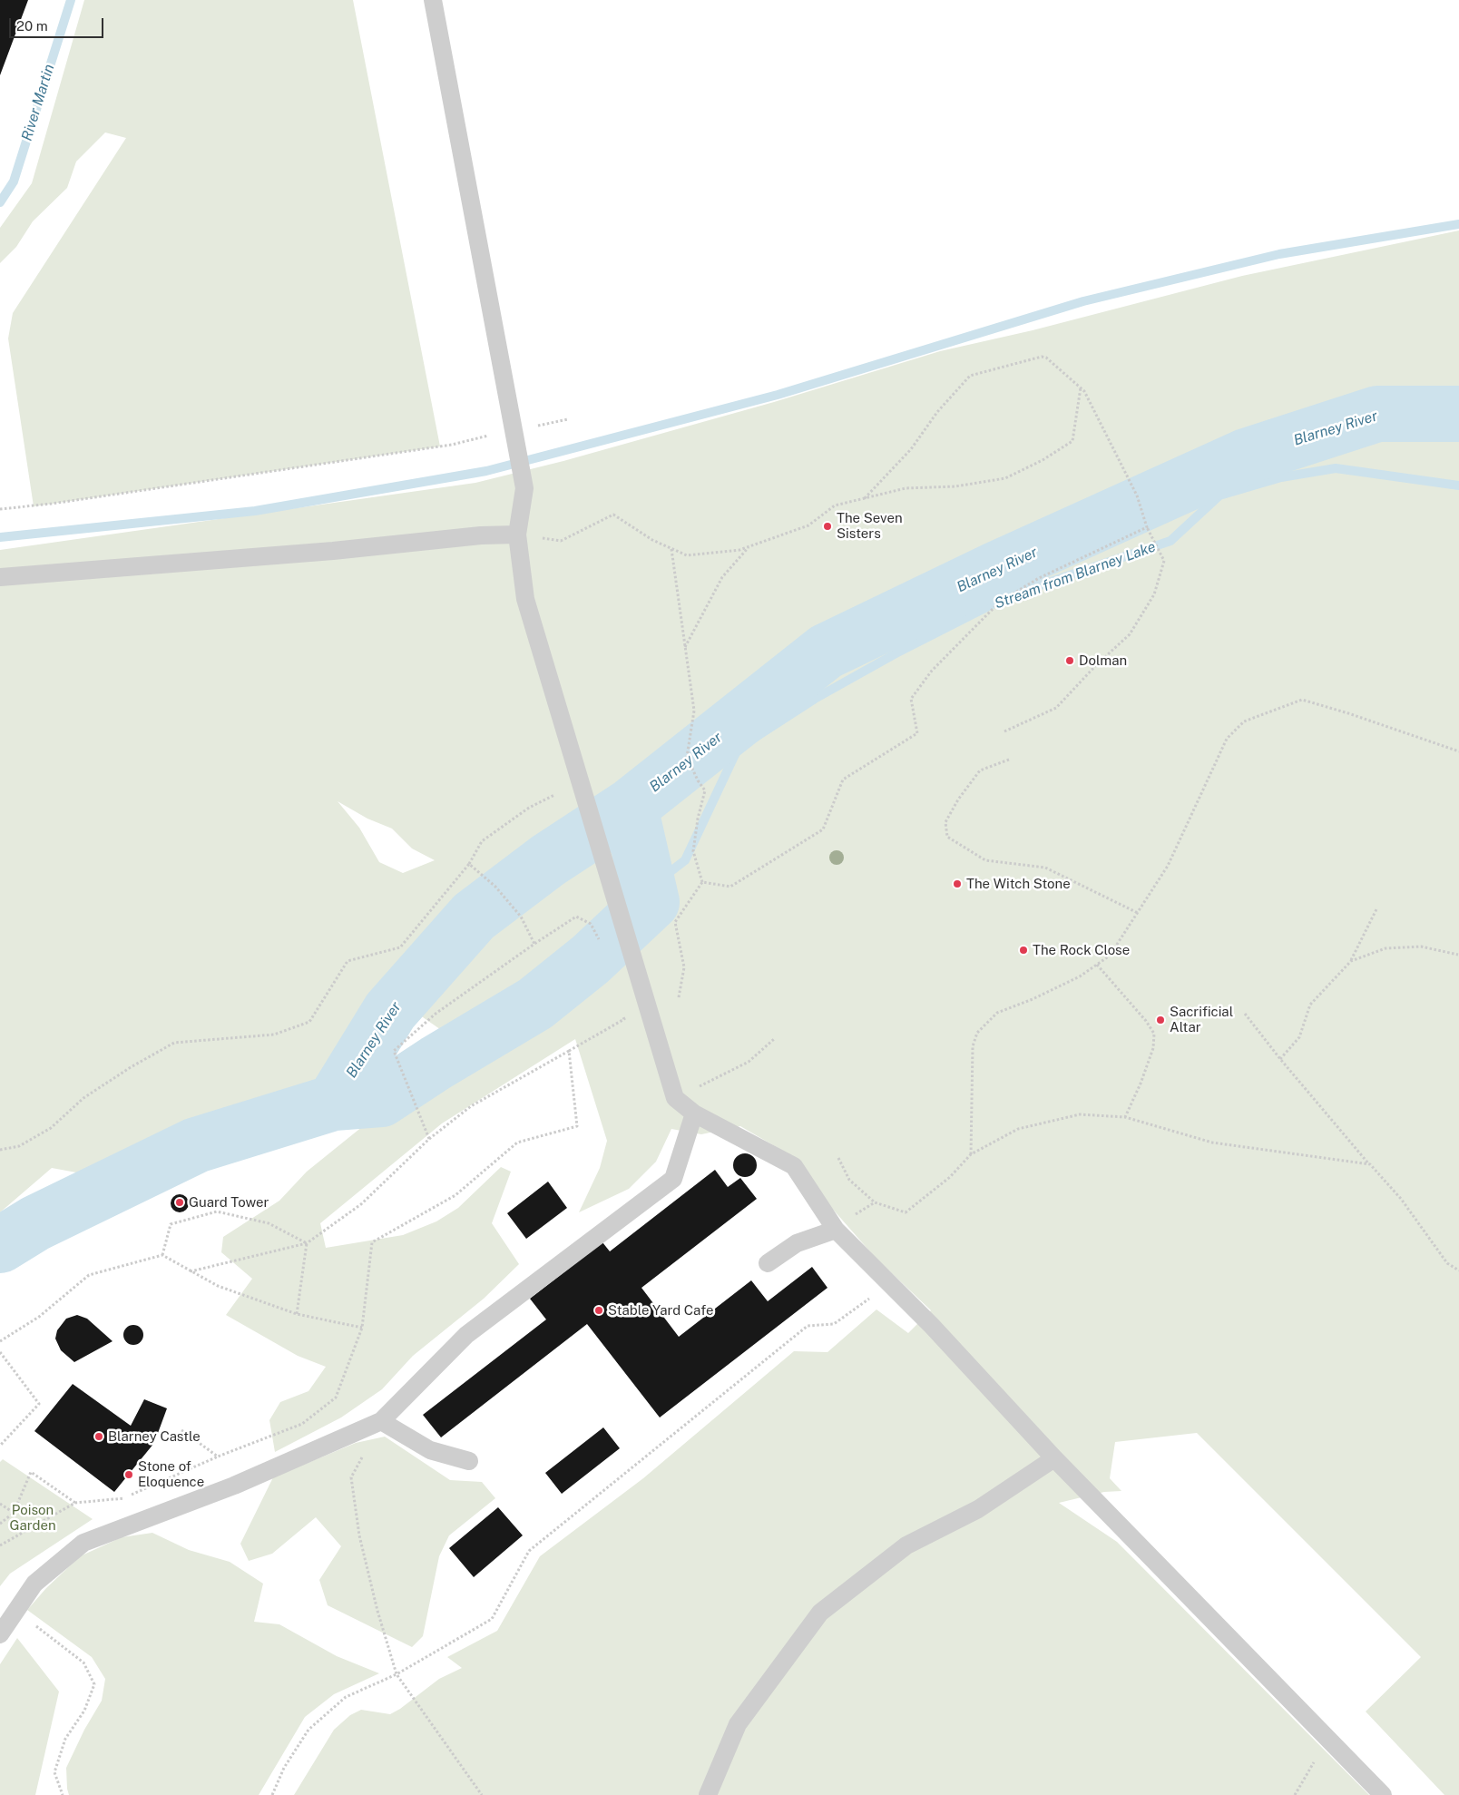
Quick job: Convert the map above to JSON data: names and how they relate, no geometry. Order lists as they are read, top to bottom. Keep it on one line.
{"water":["River Martin","Blarney River","Stream from Blarney Lake"],"parks":["Poison Garden"],"places":["The Seven Sisters","Dolman","The Witch Stone","The Rock Close","Sacrificial Altar","Guard Tower","Stable Yard Cafe","Blarney Castle","Stone of Eloquence"],"scale_bar":"20 m"}
